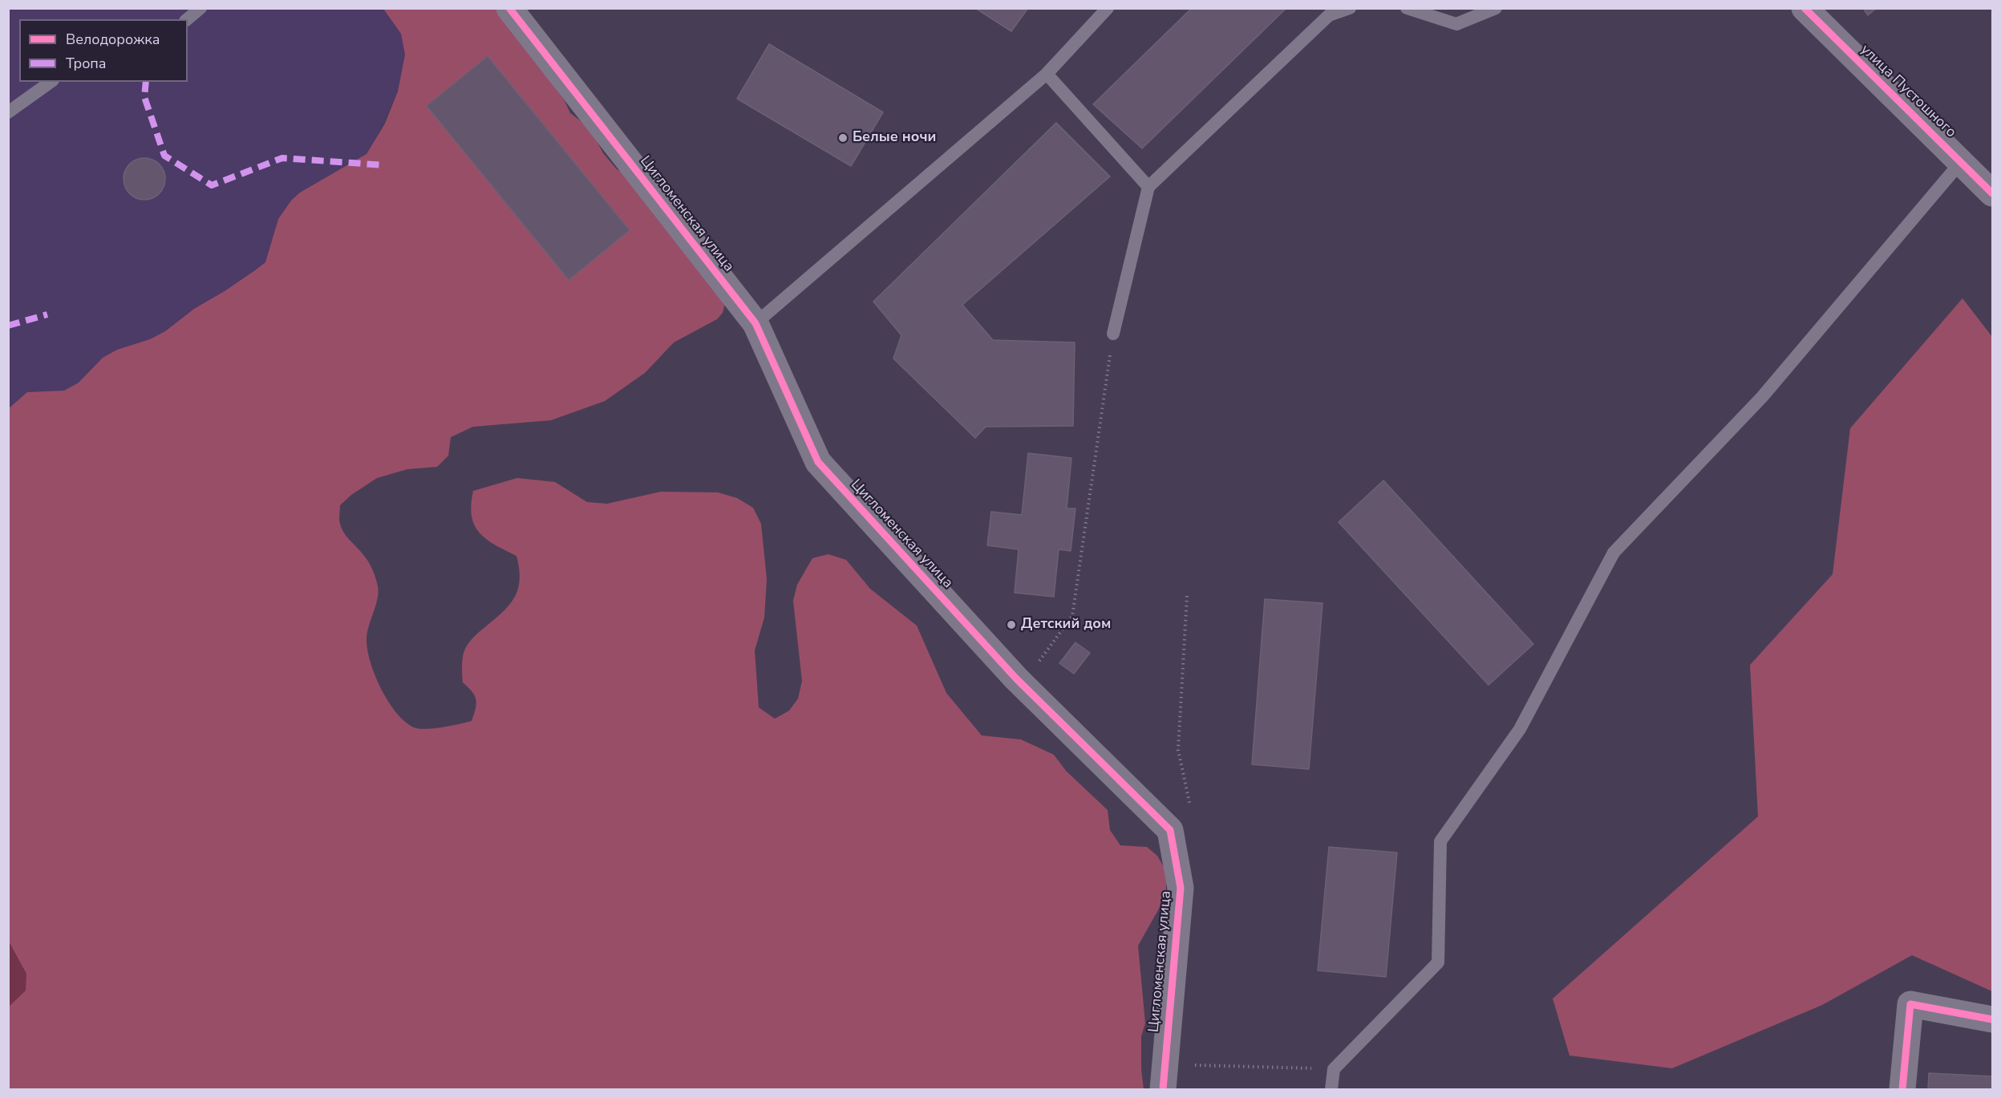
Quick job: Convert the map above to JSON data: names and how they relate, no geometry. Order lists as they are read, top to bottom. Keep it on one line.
{"streets":{"street":["улица Пустошного","Цигломенская улица"]},"places":["Белые ночи","Детский дом"],"legend":["Велодорожка","Тропа"]}
